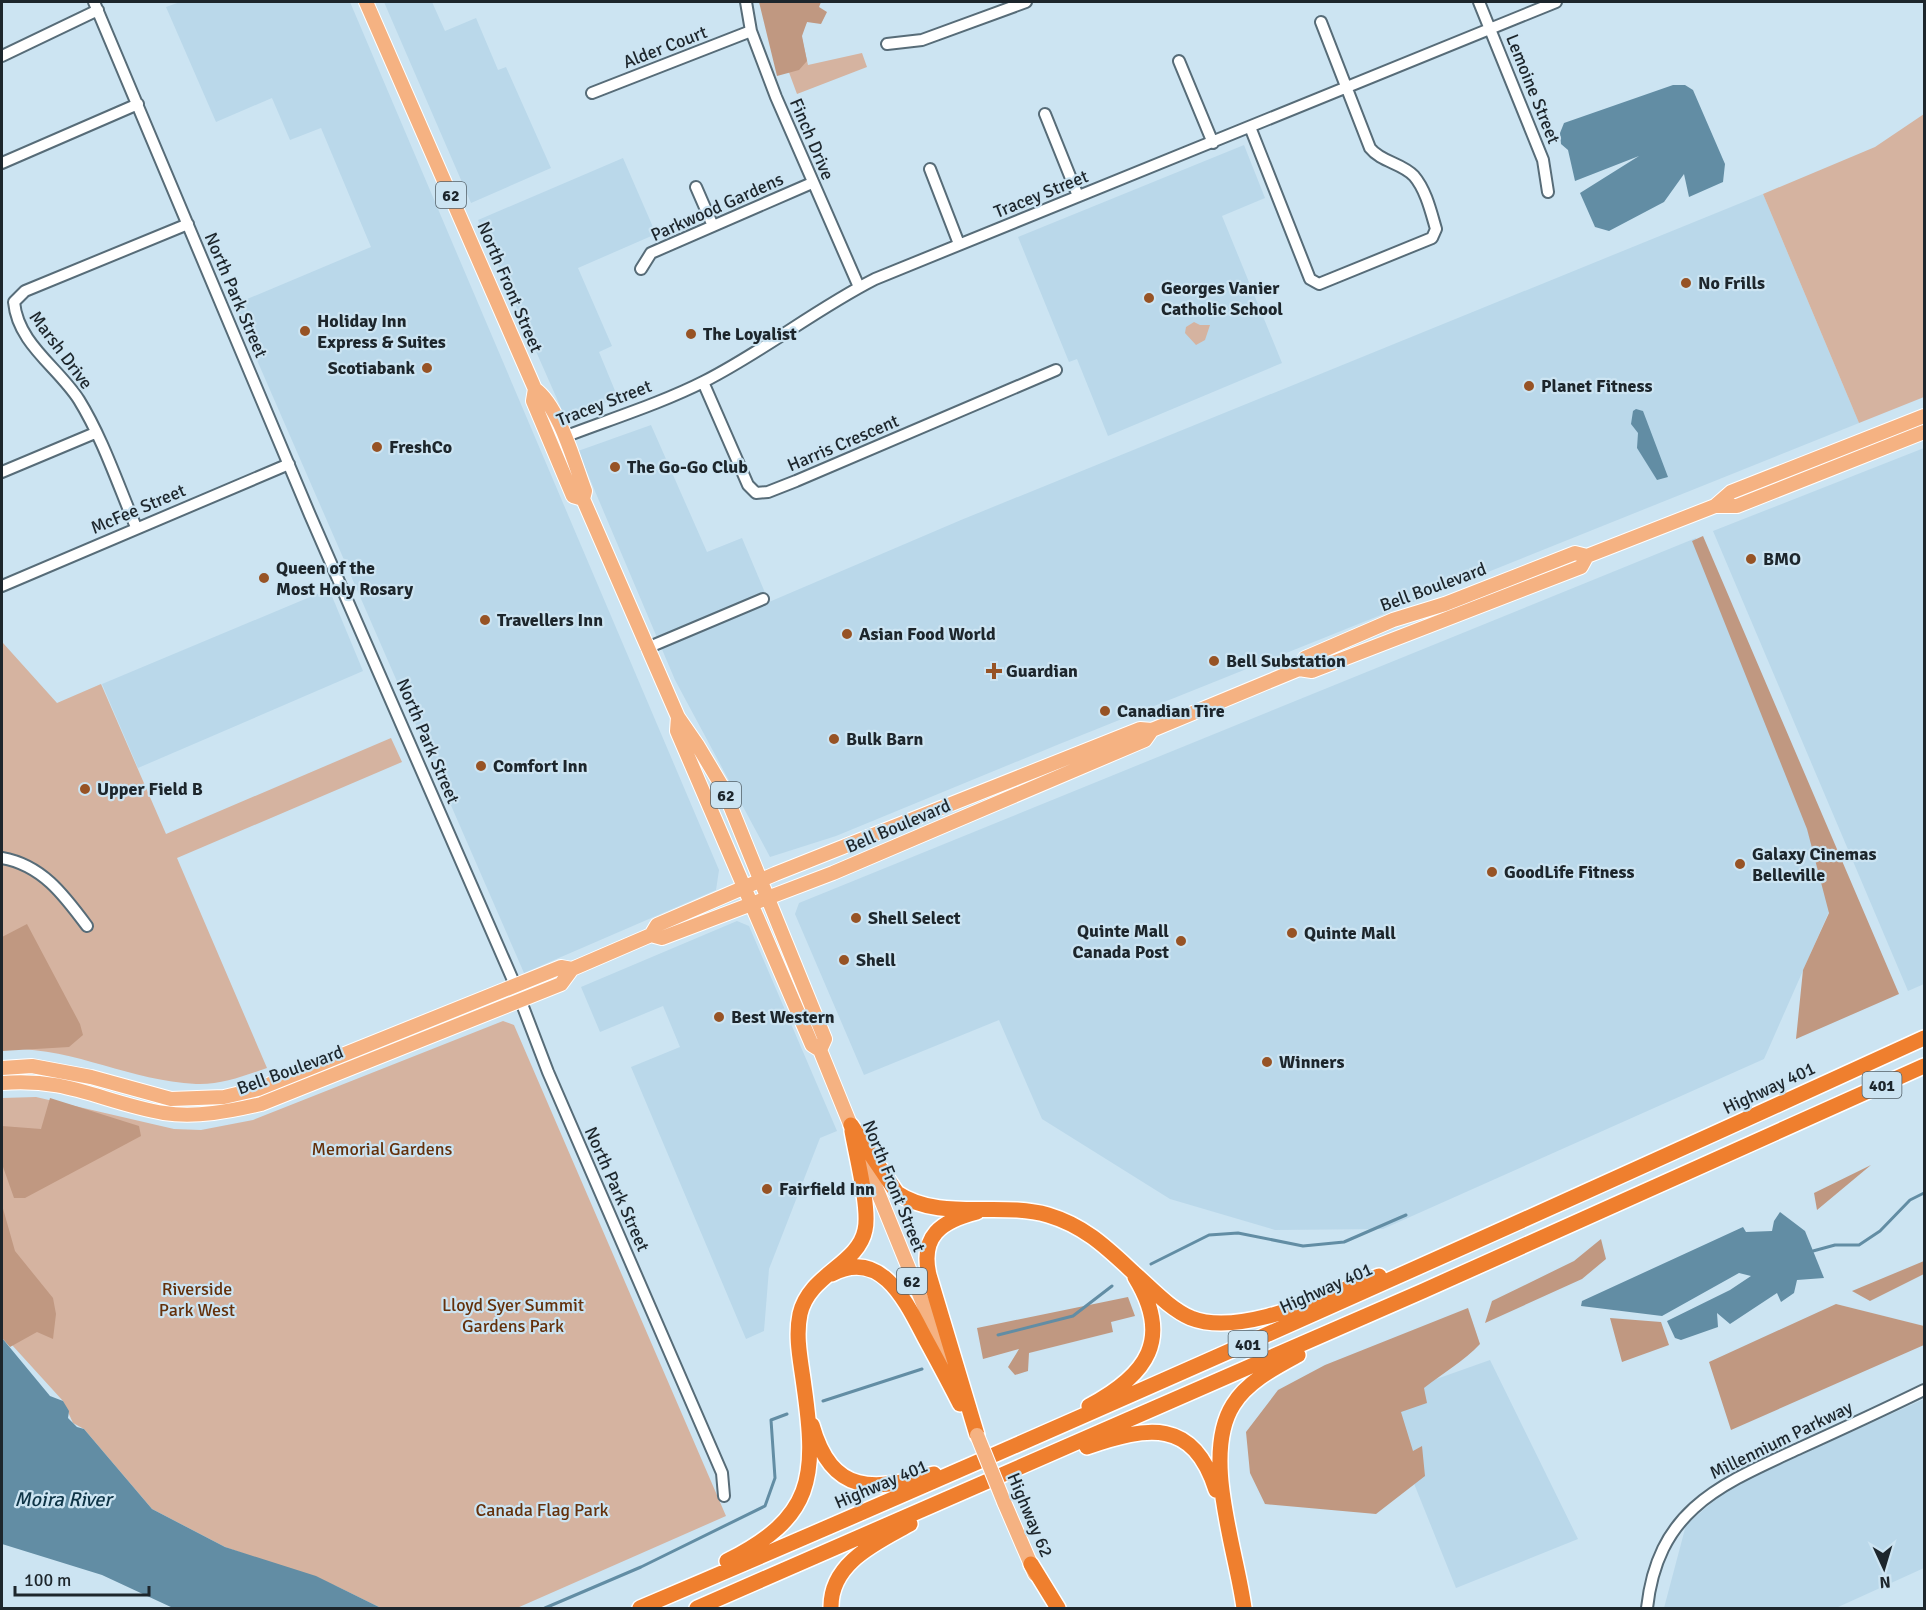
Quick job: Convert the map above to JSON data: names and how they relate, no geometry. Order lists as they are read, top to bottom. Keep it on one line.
{"streets":{"highway":["401","Highway 401"],"main road":["62","North Front Street","Bell Boulevard","Highway 62"],"street":["Alder Court","Lemoine Street","Finch Drive","Tracey Street","Parkwood Gardens","North Park Street","Marsh Drive","Harris Crescent","McFee Street","Millennium Parkway"]},"crossings":[["Alder Court","Finch Drive"],["Lemoine Street","Tracey Street"],["Finch Drive","Tracey Street"],["Finch Drive","Parkwood Gardens"],["Tracey Street","North Front Street"],["Tracey Street","Harris Crescent"],["North Front Street","Bell Boulevard"],["North Front Street","Highway 62"],["North Park Street","Marsh Drive"],["North Park Street","McFee Street"],["North Park Street","Bell Boulevard"],["Marsh Drive","McFee Street"]],"water":["Moira River"],"parks":["Memorial Gardens","Riverside Park West","Lloyd Syer Summit Gardens Park","Canada Flag Park"],"places":{"other":["No Frills","Georges Vanier Catholic School","Holiday Inn Express & Suites","The Loyalist","Scotiabank","Planet Fitness","FreshCo","The Go-Go Club","BMO","Queen of the Most Holy Rosary","Travellers Inn","Asian Food World","Bell Substation","Canadian Tire","Bulk Barn","Comfort Inn","Upper Field B","Galaxy Cinemas Belleville","GoodLife Fitness","Shell Select","Quinte Mall","Quinte Mall Canada Post","Shell","Best Western","Winners","Fairfield Inn"],"health":["Guardian"]},"scale_bar":"100 m","north":"bottom"}
